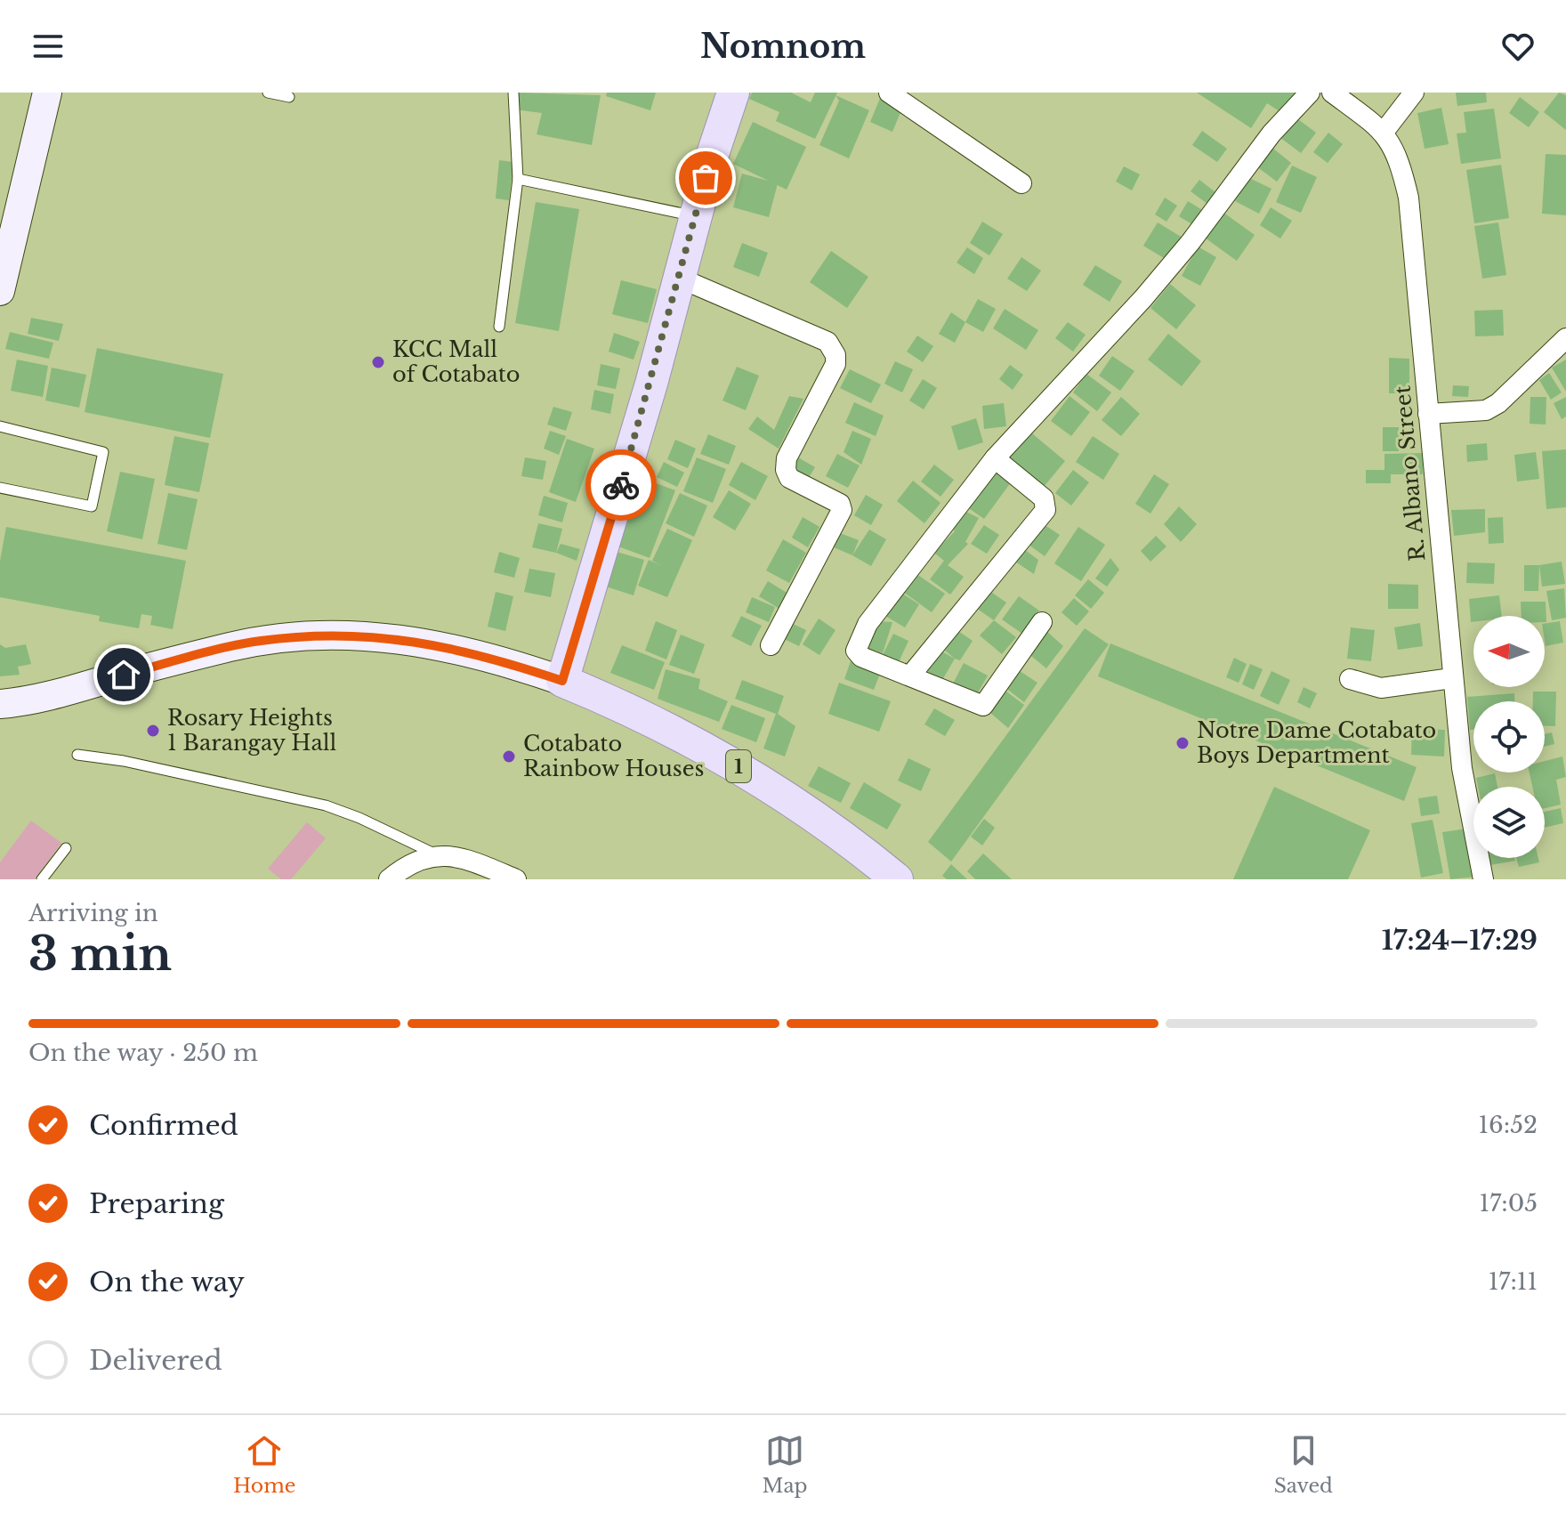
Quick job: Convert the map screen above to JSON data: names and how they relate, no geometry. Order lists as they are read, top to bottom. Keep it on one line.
{"streets":{"main road":["1"],"street":["R. Albano Street"]},"places":["KCC Mall of Cotabato","Rosary Heights 1 Barangay Hall","Notre Dame Cotabato Boys Department","Cotabato Rainbow Houses"],"north":"left","page":{"header":"Nomnom","heading":["3 min","Arriving in","17:24–17:29"],"bar":"On the way · 250 m","list":[["Confirmed","16:52"],["Preparing","17:05"],["On the way","17:11"],"Delivered"],"tabs":["Home","Map","Saved"]}}
